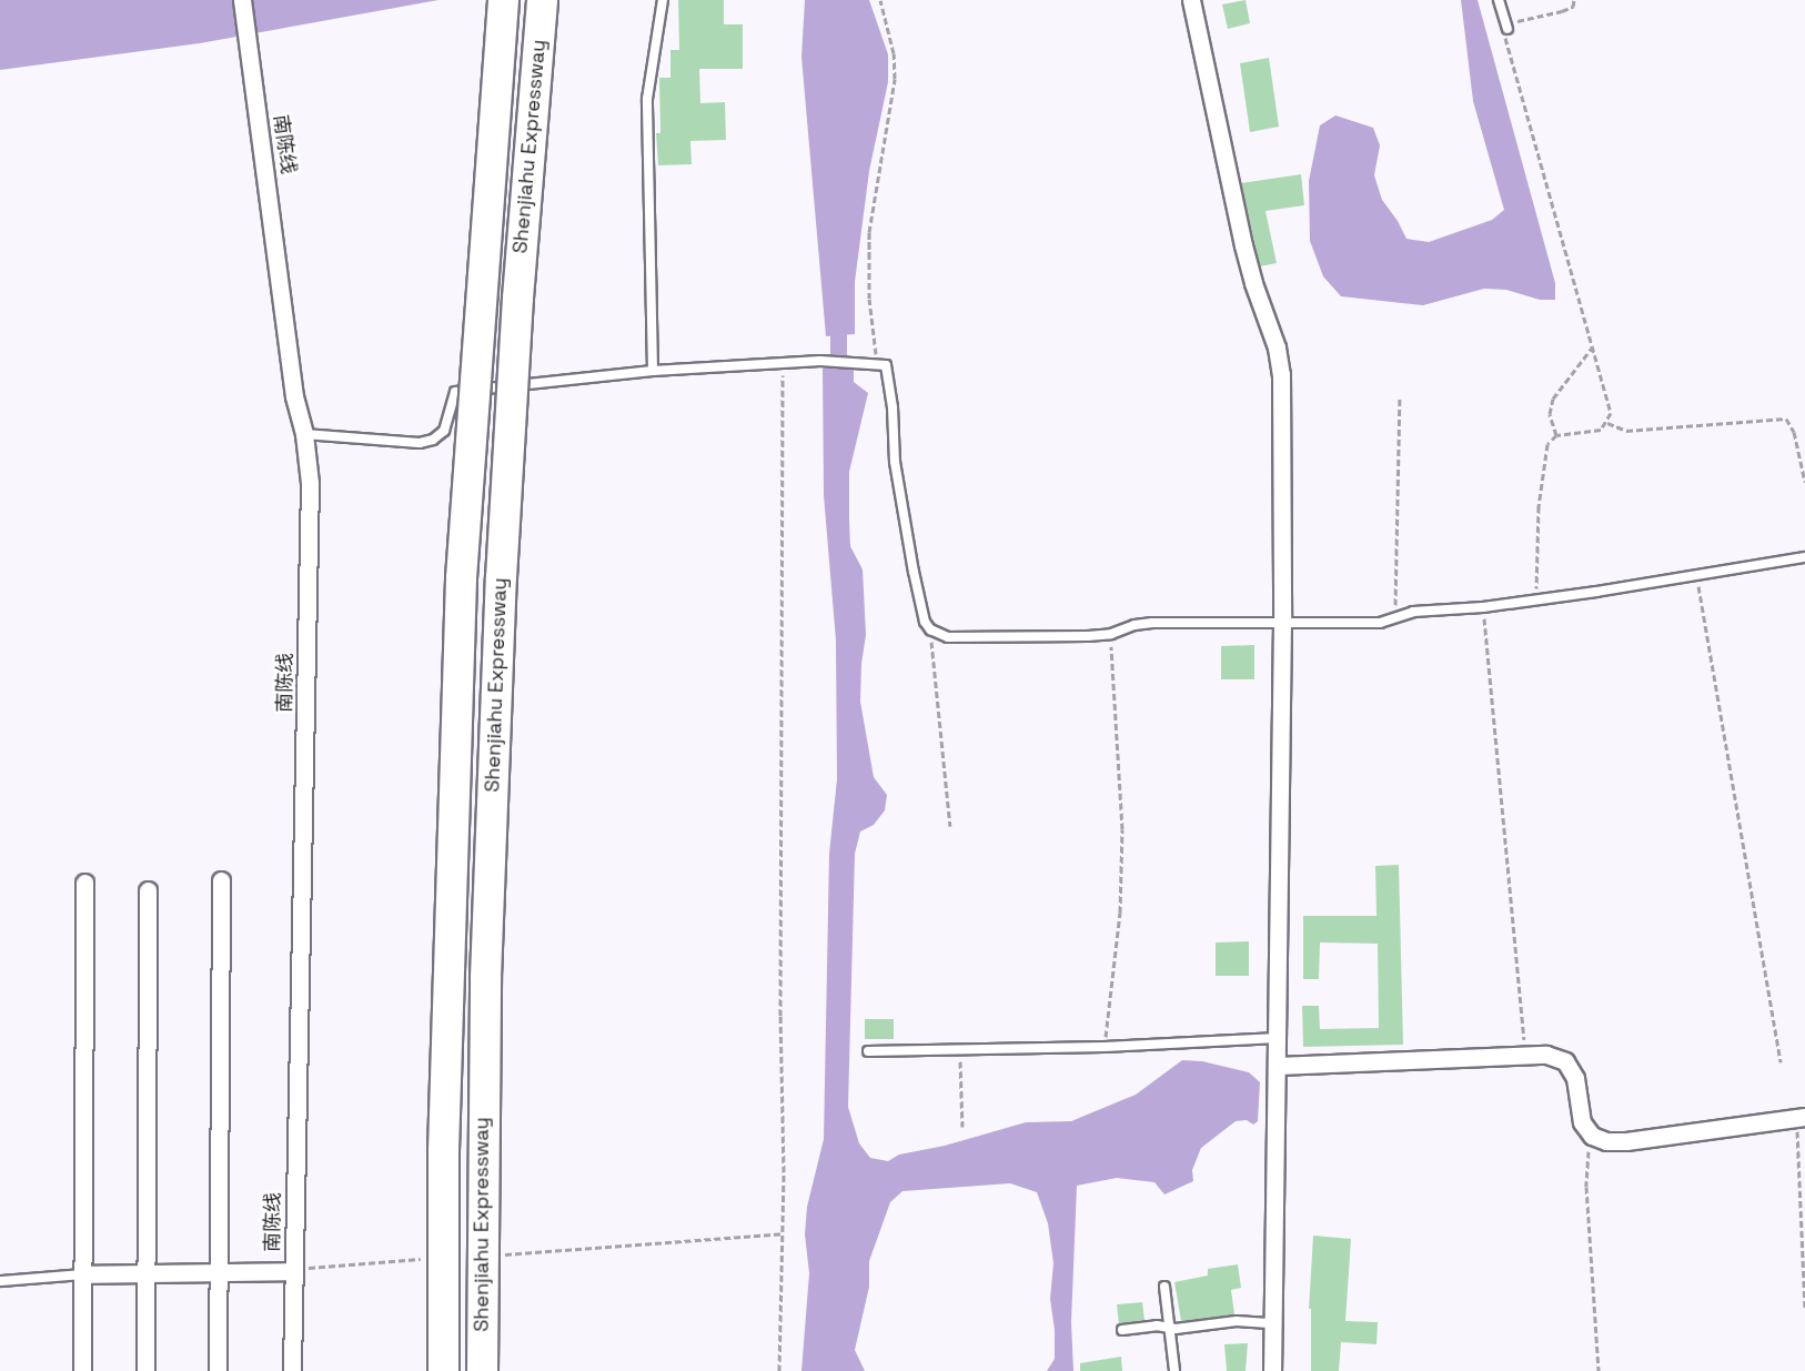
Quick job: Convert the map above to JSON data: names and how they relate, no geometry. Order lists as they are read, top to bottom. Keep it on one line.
{"streets":{"highway":["Shenjiahu Expressway"],"street":["南陈线"]}}
